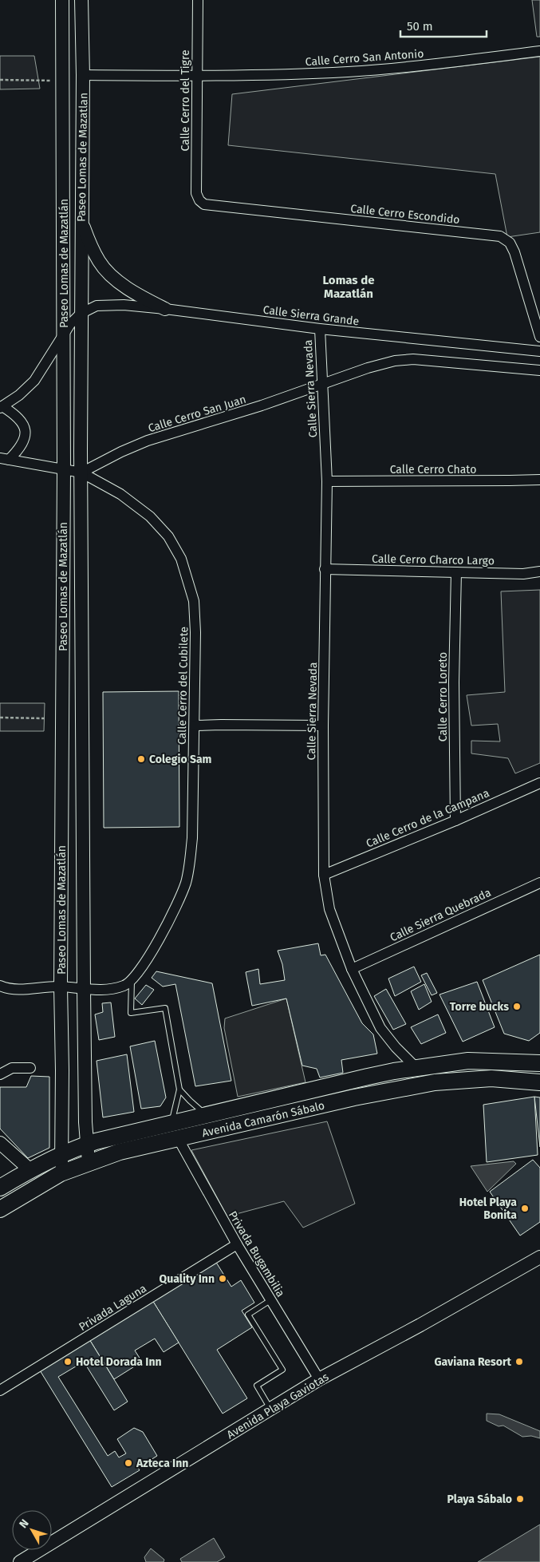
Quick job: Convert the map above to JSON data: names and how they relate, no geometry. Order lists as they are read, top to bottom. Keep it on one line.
{"streets":{"main road":["Avenida Camarón Sábalo"],"street":["Calle Cerro San Antonio","Calle Cerro del Tigre","Paseo Lomas de Mazatlan","Calle Cerro Escondido","Paseo Lomas de Mazatlán","Calle Sierra Grande","Calle Sierra Nevada","Calle Cerro San Juan","Calle Cerro Chato","Calle Cerro Charco Largo","Calle Cerro del Cubilete","Calle Cerro Loreto","Calle Cerro de la Campana","Calle Sierra Quebrada","Privada Bugambilia","Privada Laguna","Avenida Playa Gaviotas"]},"crossings":[["Calle Cerro San Antonio","Calle Cerro del Tigre"],["Calle Cerro San Antonio","Paseo Lomas de Mazatlan"],["Calle Cerro del Tigre","Calle Cerro Escondido"],["Paseo Lomas de Mazatlan","Paseo Lomas de Mazatlán"],["Paseo Lomas de Mazatlan","Calle Sierra Grande"],["Paseo Lomas de Mazatlán","Calle Sierra Grande"],["Paseo Lomas de Mazatlán","Calle Cerro San Juan"],["Paseo Lomas de Mazatlán","Calle Cerro del Cubilete"],["Paseo Lomas de Mazatlán","Avenida Camarón Sábalo"],["Calle Sierra Grande","Calle Sierra Nevada"],["Calle Sierra Nevada","Calle Cerro San Juan"],["Calle Sierra Nevada","Calle Cerro Chato"],["Calle Sierra Nevada","Calle Cerro Charco Largo"],["Calle Sierra Nevada","Calle Cerro de la Campana"],["Calle Sierra Nevada","Calle Sierra Quebrada"],["Calle Sierra Nevada","Avenida Camarón Sábalo"],["Calle Cerro San Juan","Calle Cerro del Cubilete"],["Calle Cerro Charco Largo","Calle Cerro Loreto"],["Calle Cerro Loreto","Calle Cerro de la Campana"],["Avenida Camarón Sábalo","Privada Bugambilia"],["Privada Bugambilia","Privada Laguna"],["Privada Bugambilia","Avenida Playa Gaviotas"]],"districts":["Lomas de Mazatlán"],"places":["Colegio Sam","Torre bucks","Hotel Playa Bonita","Quality Inn","Hotel Dorada Inn","Gaviana Resort","Azteca Inn","Playa Sábalo"],"scale_bar":"50 m","north":"top left"}
